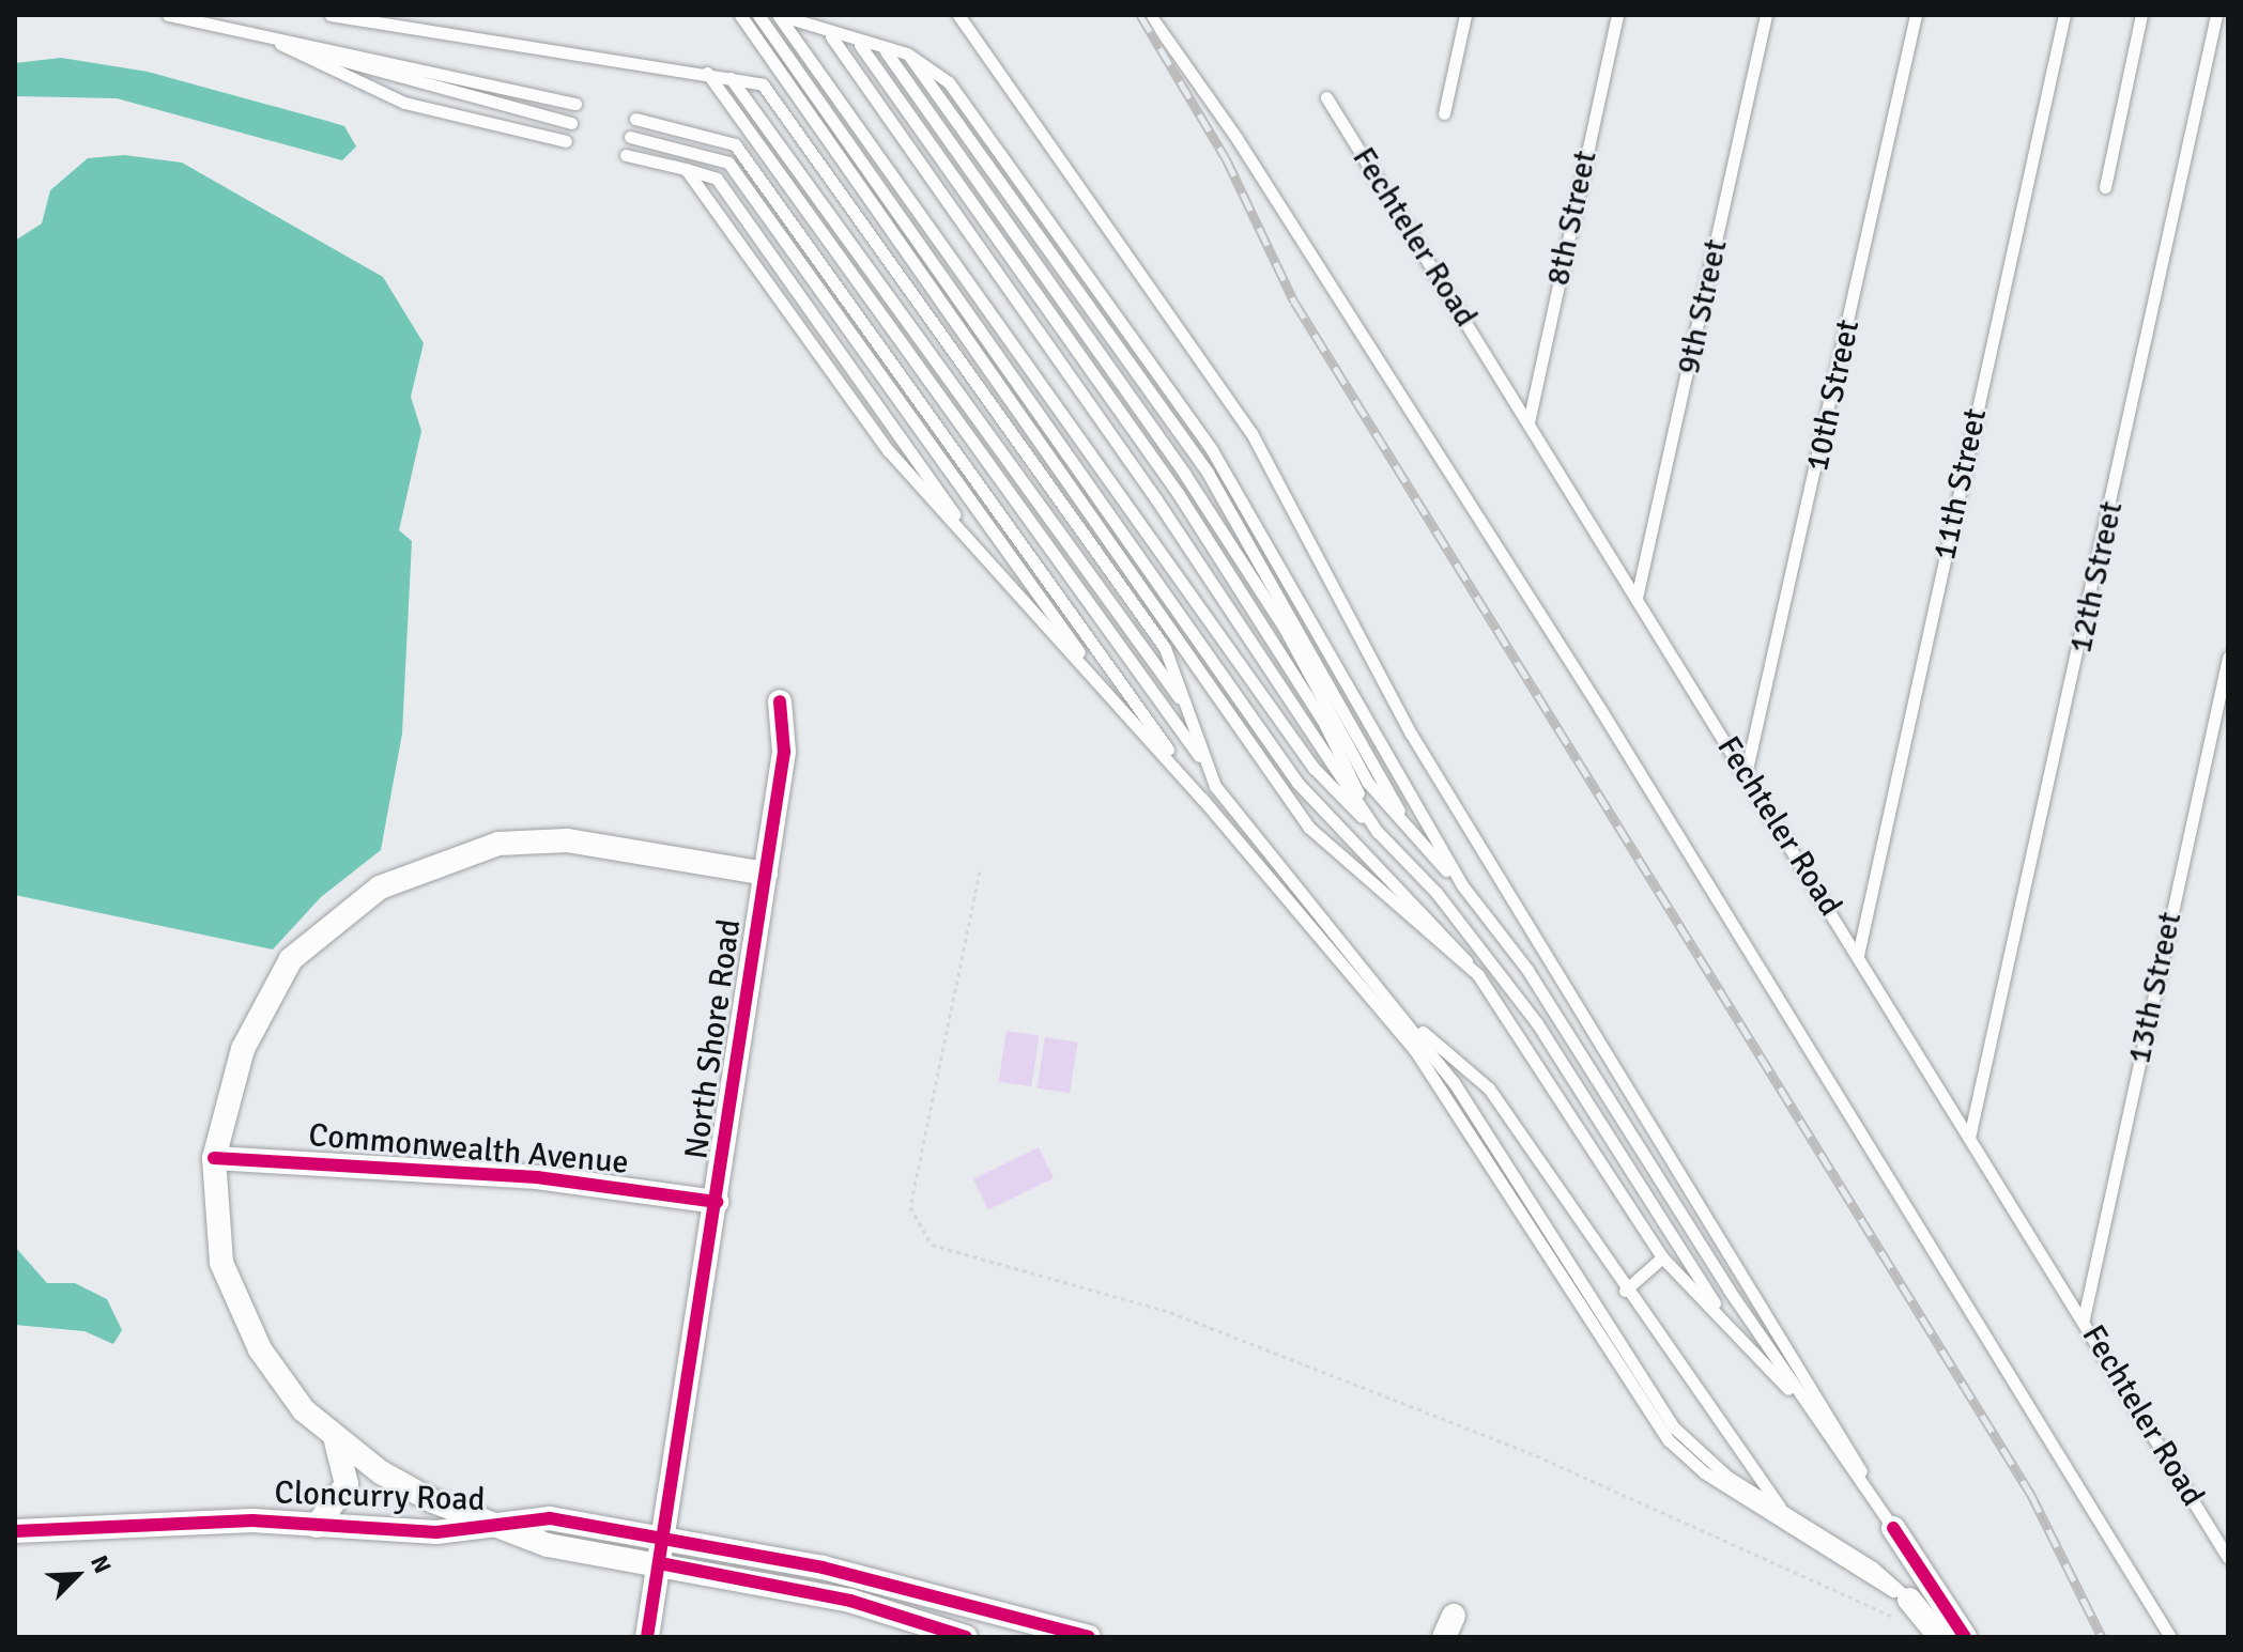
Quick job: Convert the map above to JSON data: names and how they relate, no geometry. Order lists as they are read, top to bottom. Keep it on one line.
{"streets":{"street":["North Shore Road","Commonwealth Avenue","Cloncurry Road"],"lane":["8th Street","Fechteler Road","9th Street","10th Street","11th Street","12th Street","13th Street"]},"crossings":[["8th Street","Fechteler Road"],["Fechteler Road","9th Street"],["Fechteler Road","10th Street"],["Fechteler Road","11th Street"],["Fechteler Road","12th Street"],["Fechteler Road","13th Street"],["North Shore Road","Commonwealth Avenue"],["North Shore Road","Cloncurry Road"]],"north":"top right"}
